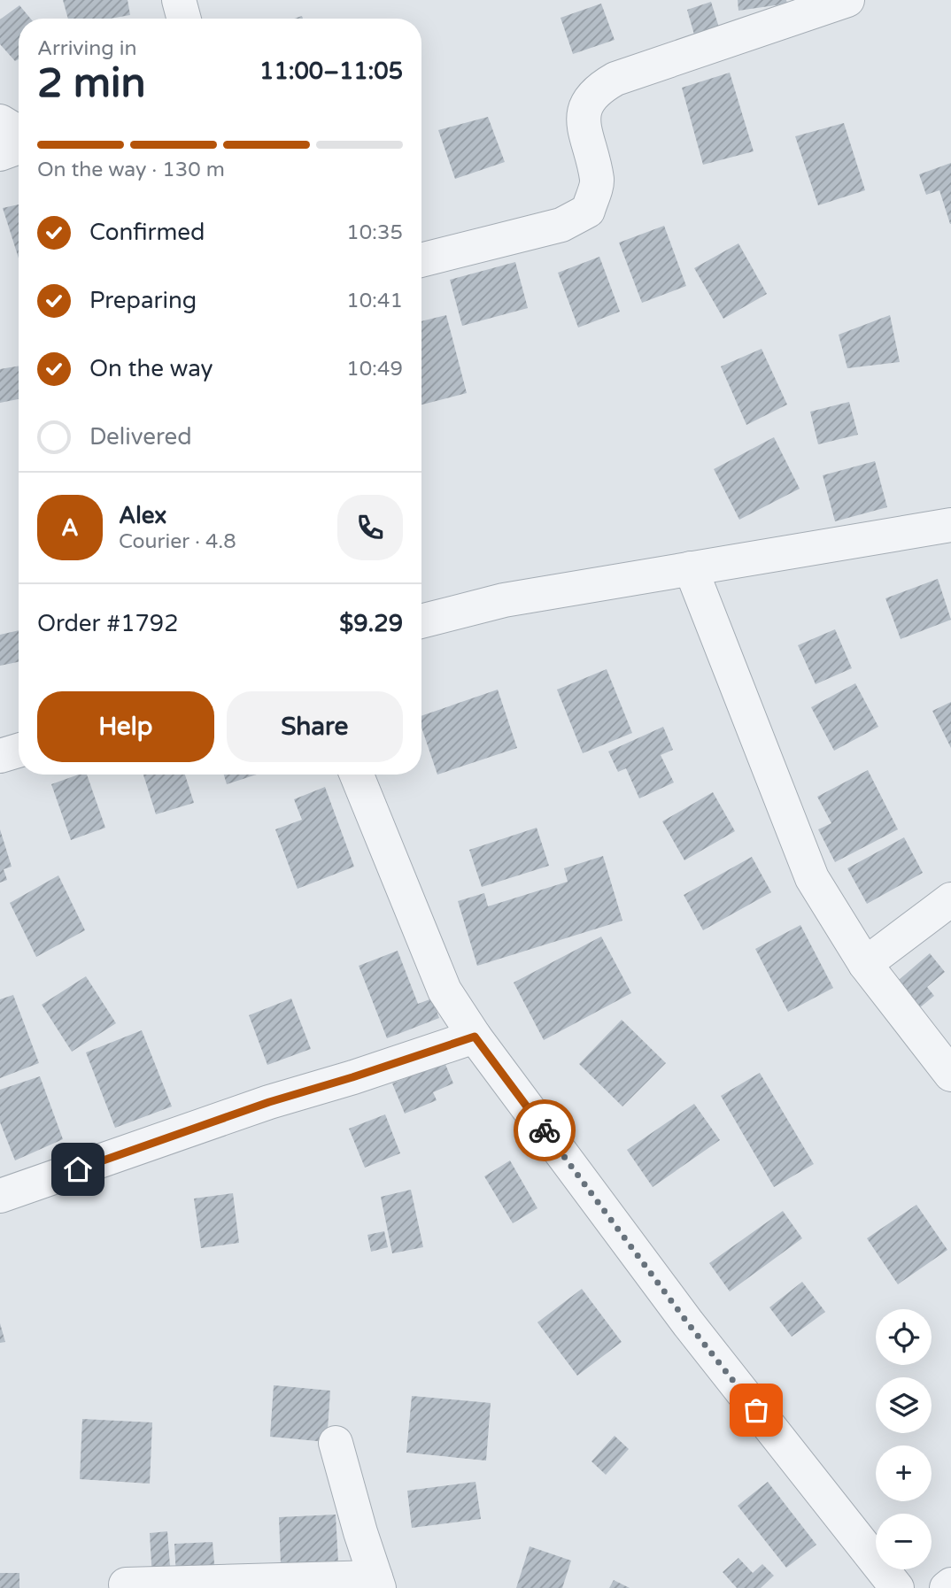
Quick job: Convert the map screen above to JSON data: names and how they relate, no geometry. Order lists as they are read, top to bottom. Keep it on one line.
{"page":{"heading":["2 min","Arriving in","11:00–11:05"],"panel":["Alex","Courier · 4.8","Order #1792","$9.29"],"bar":"On the way · 130 m","list":[["Confirmed","10:35"],["Preparing","10:41"],["On the way","10:49"],"Delivered"],"round":"A","buttons":["Help","Share"],"map_buttons":["+","−"]}}
